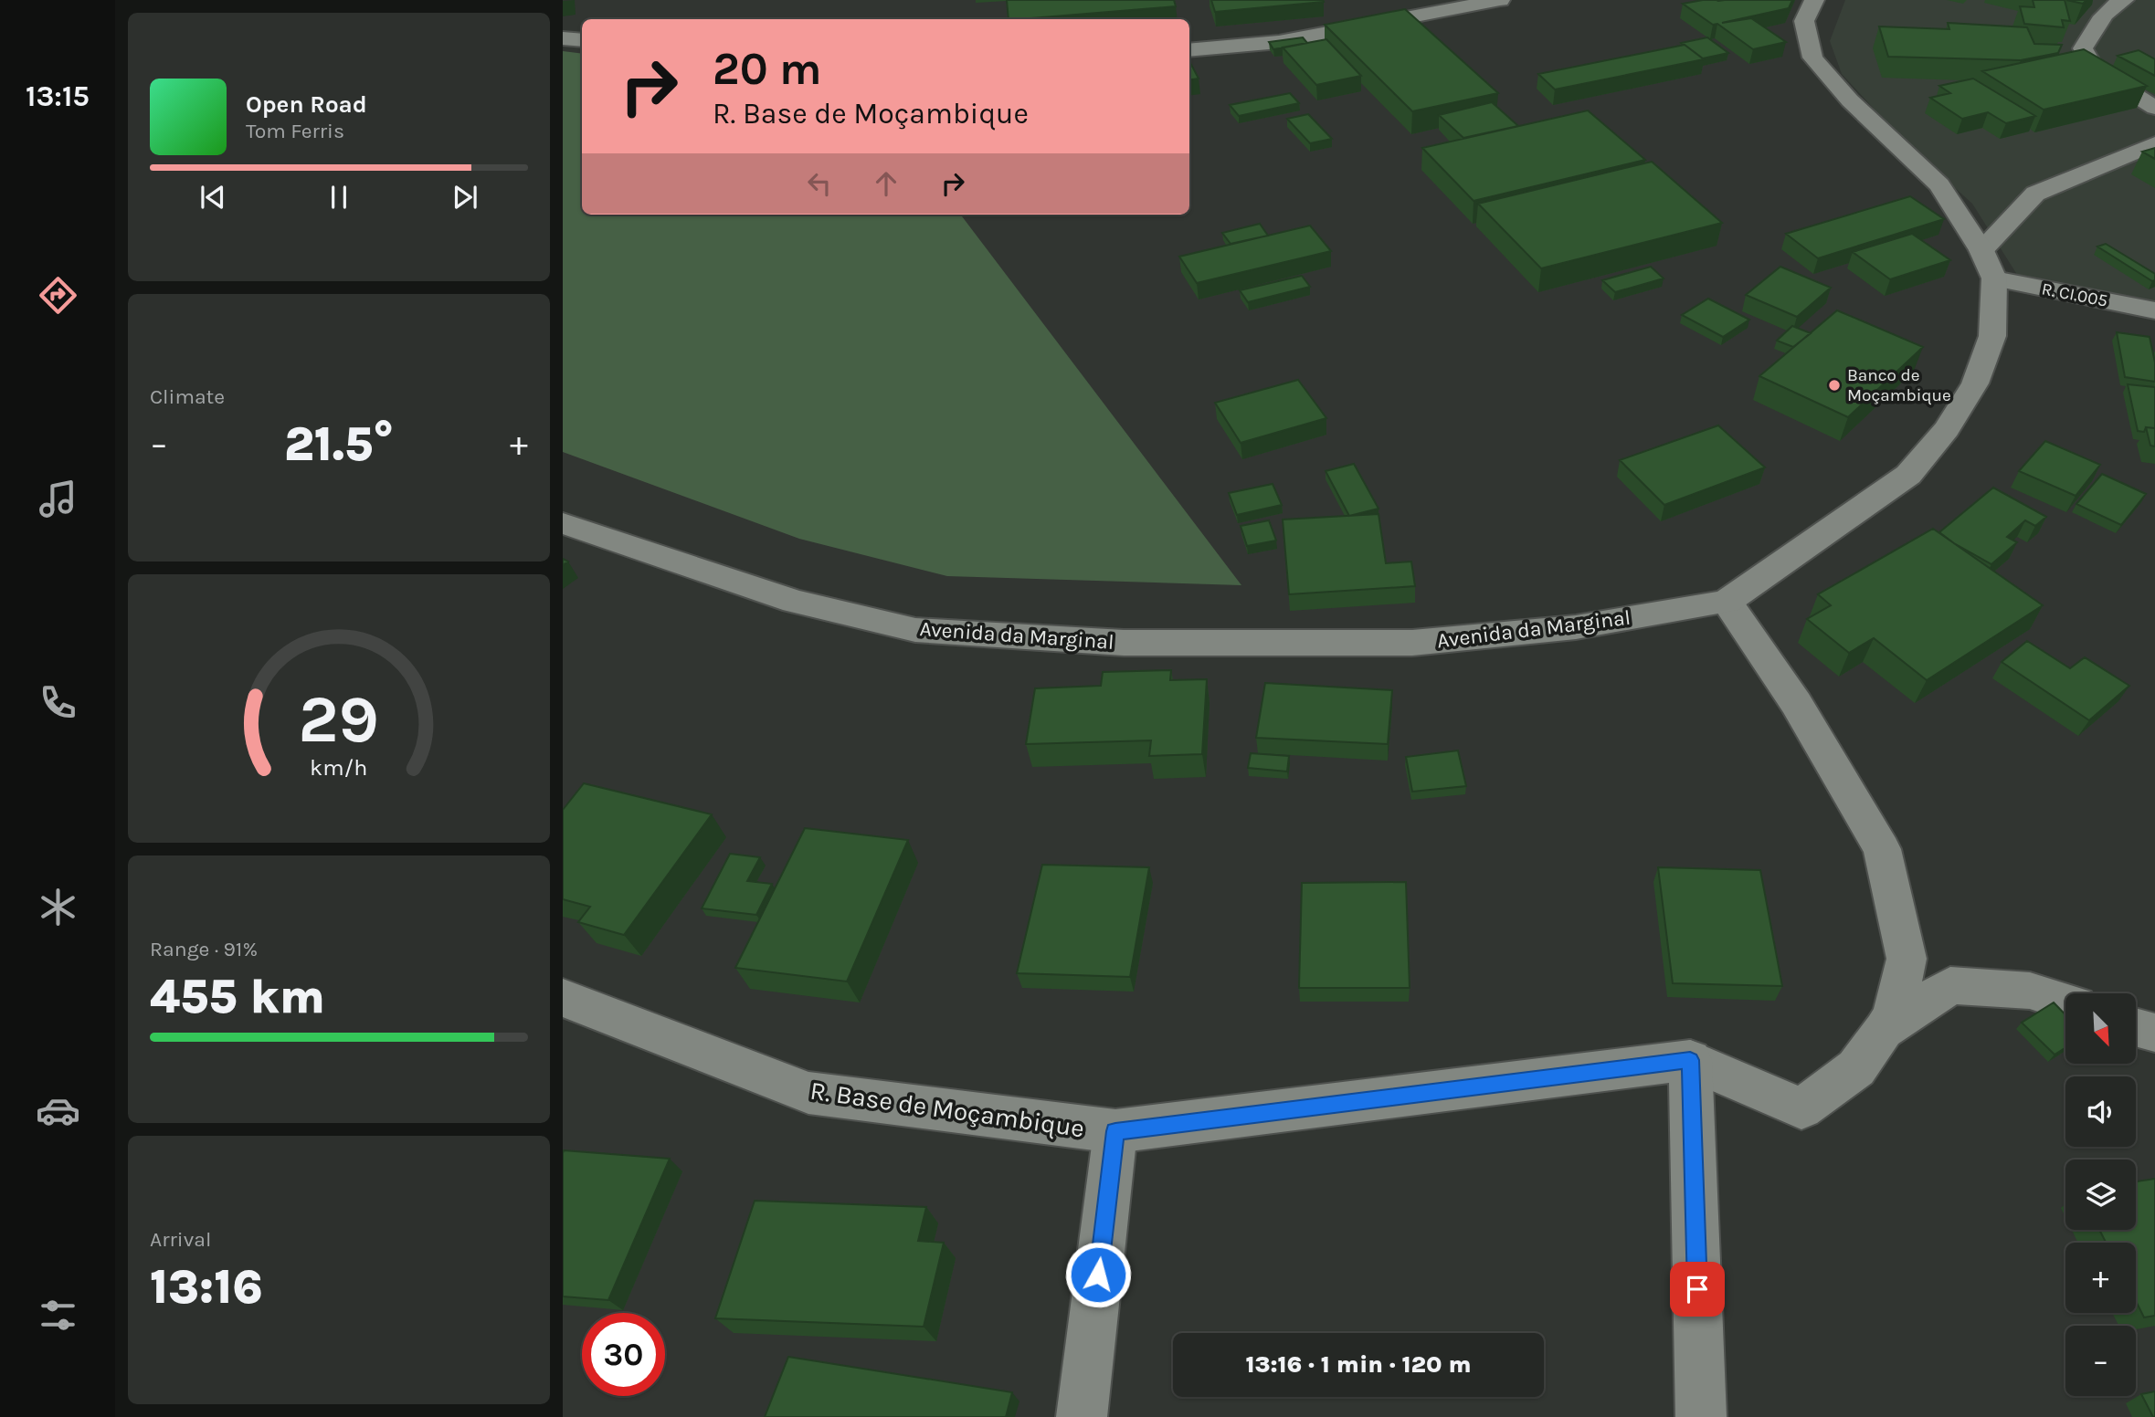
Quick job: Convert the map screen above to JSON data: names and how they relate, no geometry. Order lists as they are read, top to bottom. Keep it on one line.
{"streets":{"street":["R. CI.005","Avenida da Marginal","R. Base de Moçambique"]},"crossings":[["R. CI.005","Avenida da Marginal"]],"places":["Banco de Moçambique"],"north":"bottom right","page":{"tabs":"13:15","turn":["20 m","R. Base de Moçambique"],"song":["Open Road","Tom Ferris"],"tile":["Climate",["Range · 91%","455 km"],["Arrival","13:16"]],"heat":["−","21.5°","+"],"map_buttons":["+","−"],"limit":"30","trip":"13:16 · 1 min · 120 m","gauge":["29","km/h"]}}
